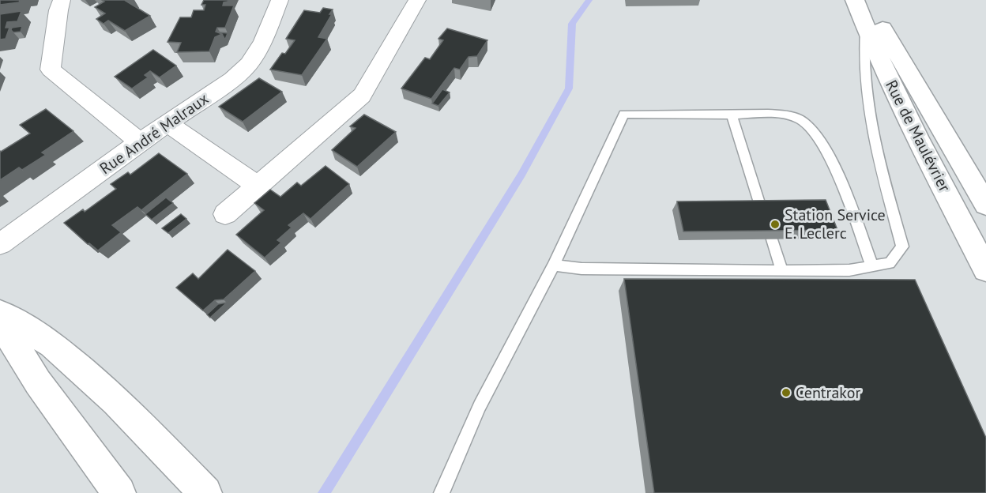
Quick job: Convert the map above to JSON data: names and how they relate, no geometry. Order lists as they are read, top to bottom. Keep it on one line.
{"streets":{"main road":["Rue de Maulévrier"],"street":["Rue André Malraux"]},"places":["Station Service E. Leclerc","Centrakor"]}
